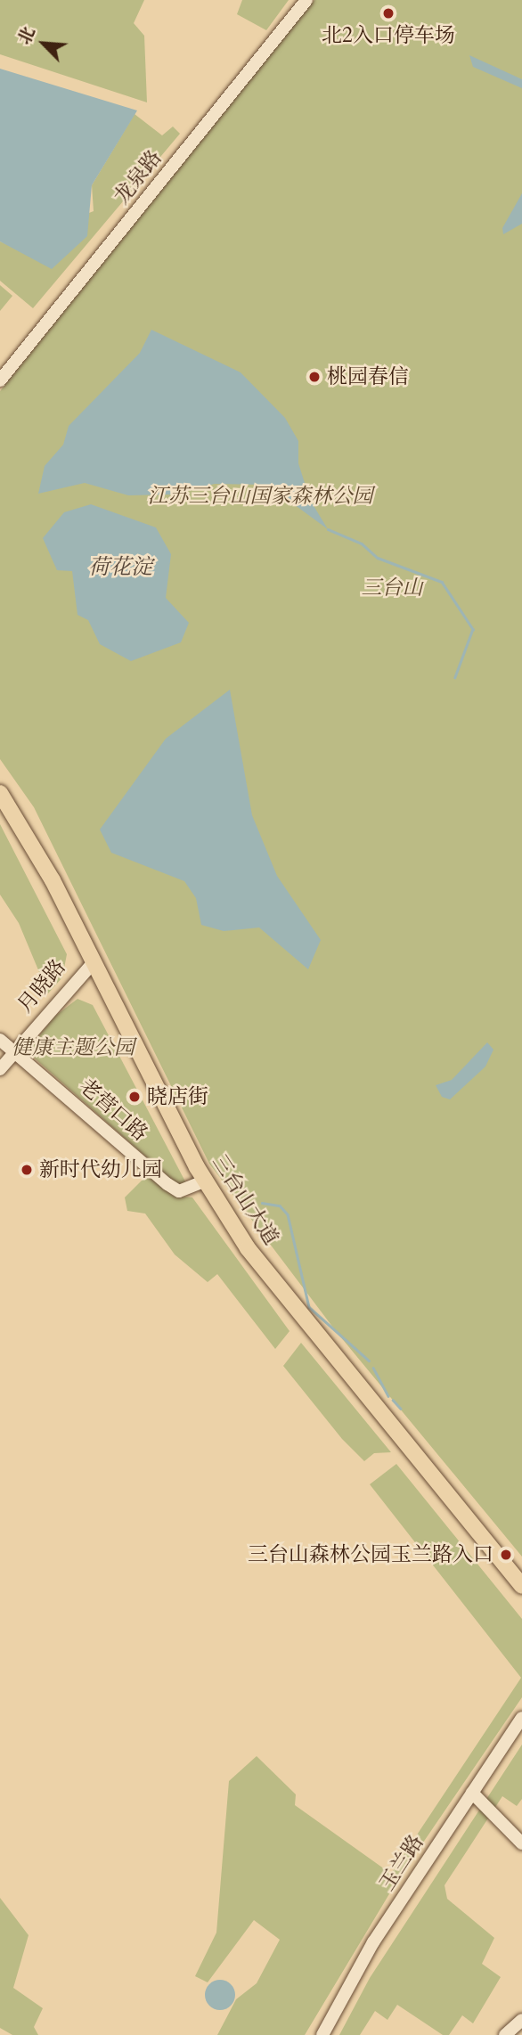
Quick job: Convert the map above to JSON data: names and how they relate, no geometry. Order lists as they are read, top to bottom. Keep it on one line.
{"streets":{"main road":["三台山大道"],"street":["龙泉路","月晓路","老营口路","玉兰路"]},"crossings":[["月晓路","老营口路"],["月晓路","三台山大道"],["老营口路","三台山大道"]],"water":["荷花淀"],"parks":["江苏三台山国家森林公园","三台山","健康主题公园"],"places":["北2入口停车场","桃园春信","晓店街","新时代幼儿园","三台山森林公园玉兰路入口"],"north":"top left"}
